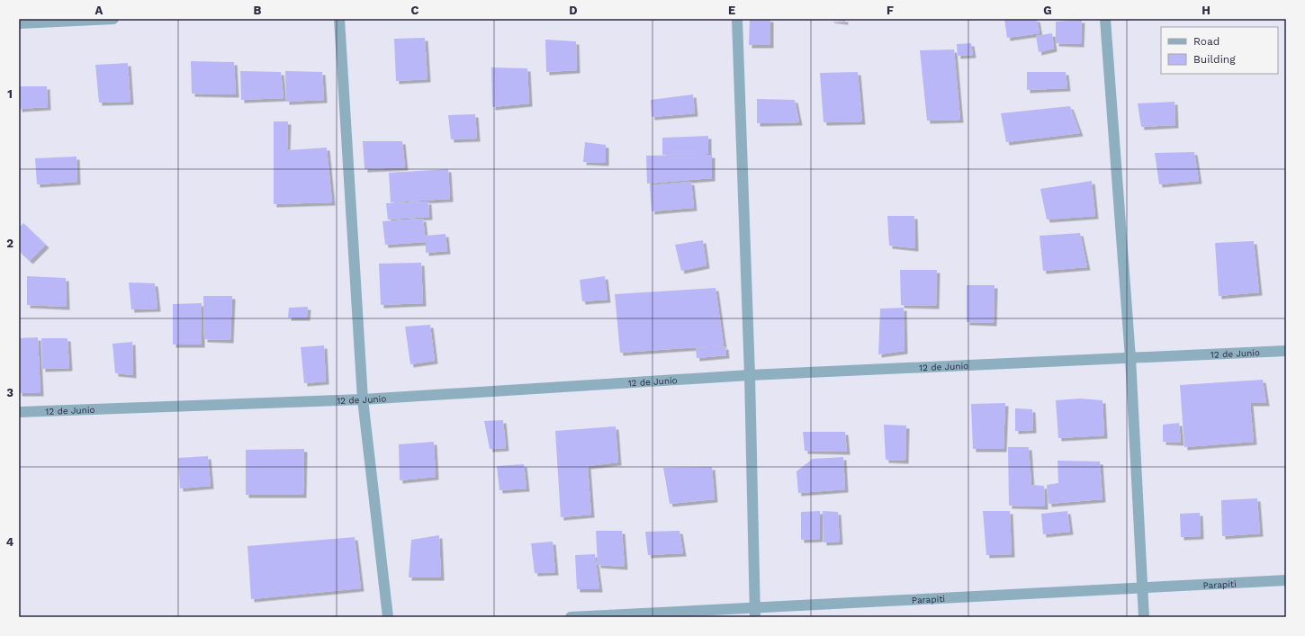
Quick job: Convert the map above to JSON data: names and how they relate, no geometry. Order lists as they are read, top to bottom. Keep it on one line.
{"streets":{"street":["12 de Junio","Parapiti"]},"legend":["Road","Building"],"grid":{"columns":["A","B","C","D","E","F","G","H"],"rows":["1","2","3","4"]}}
